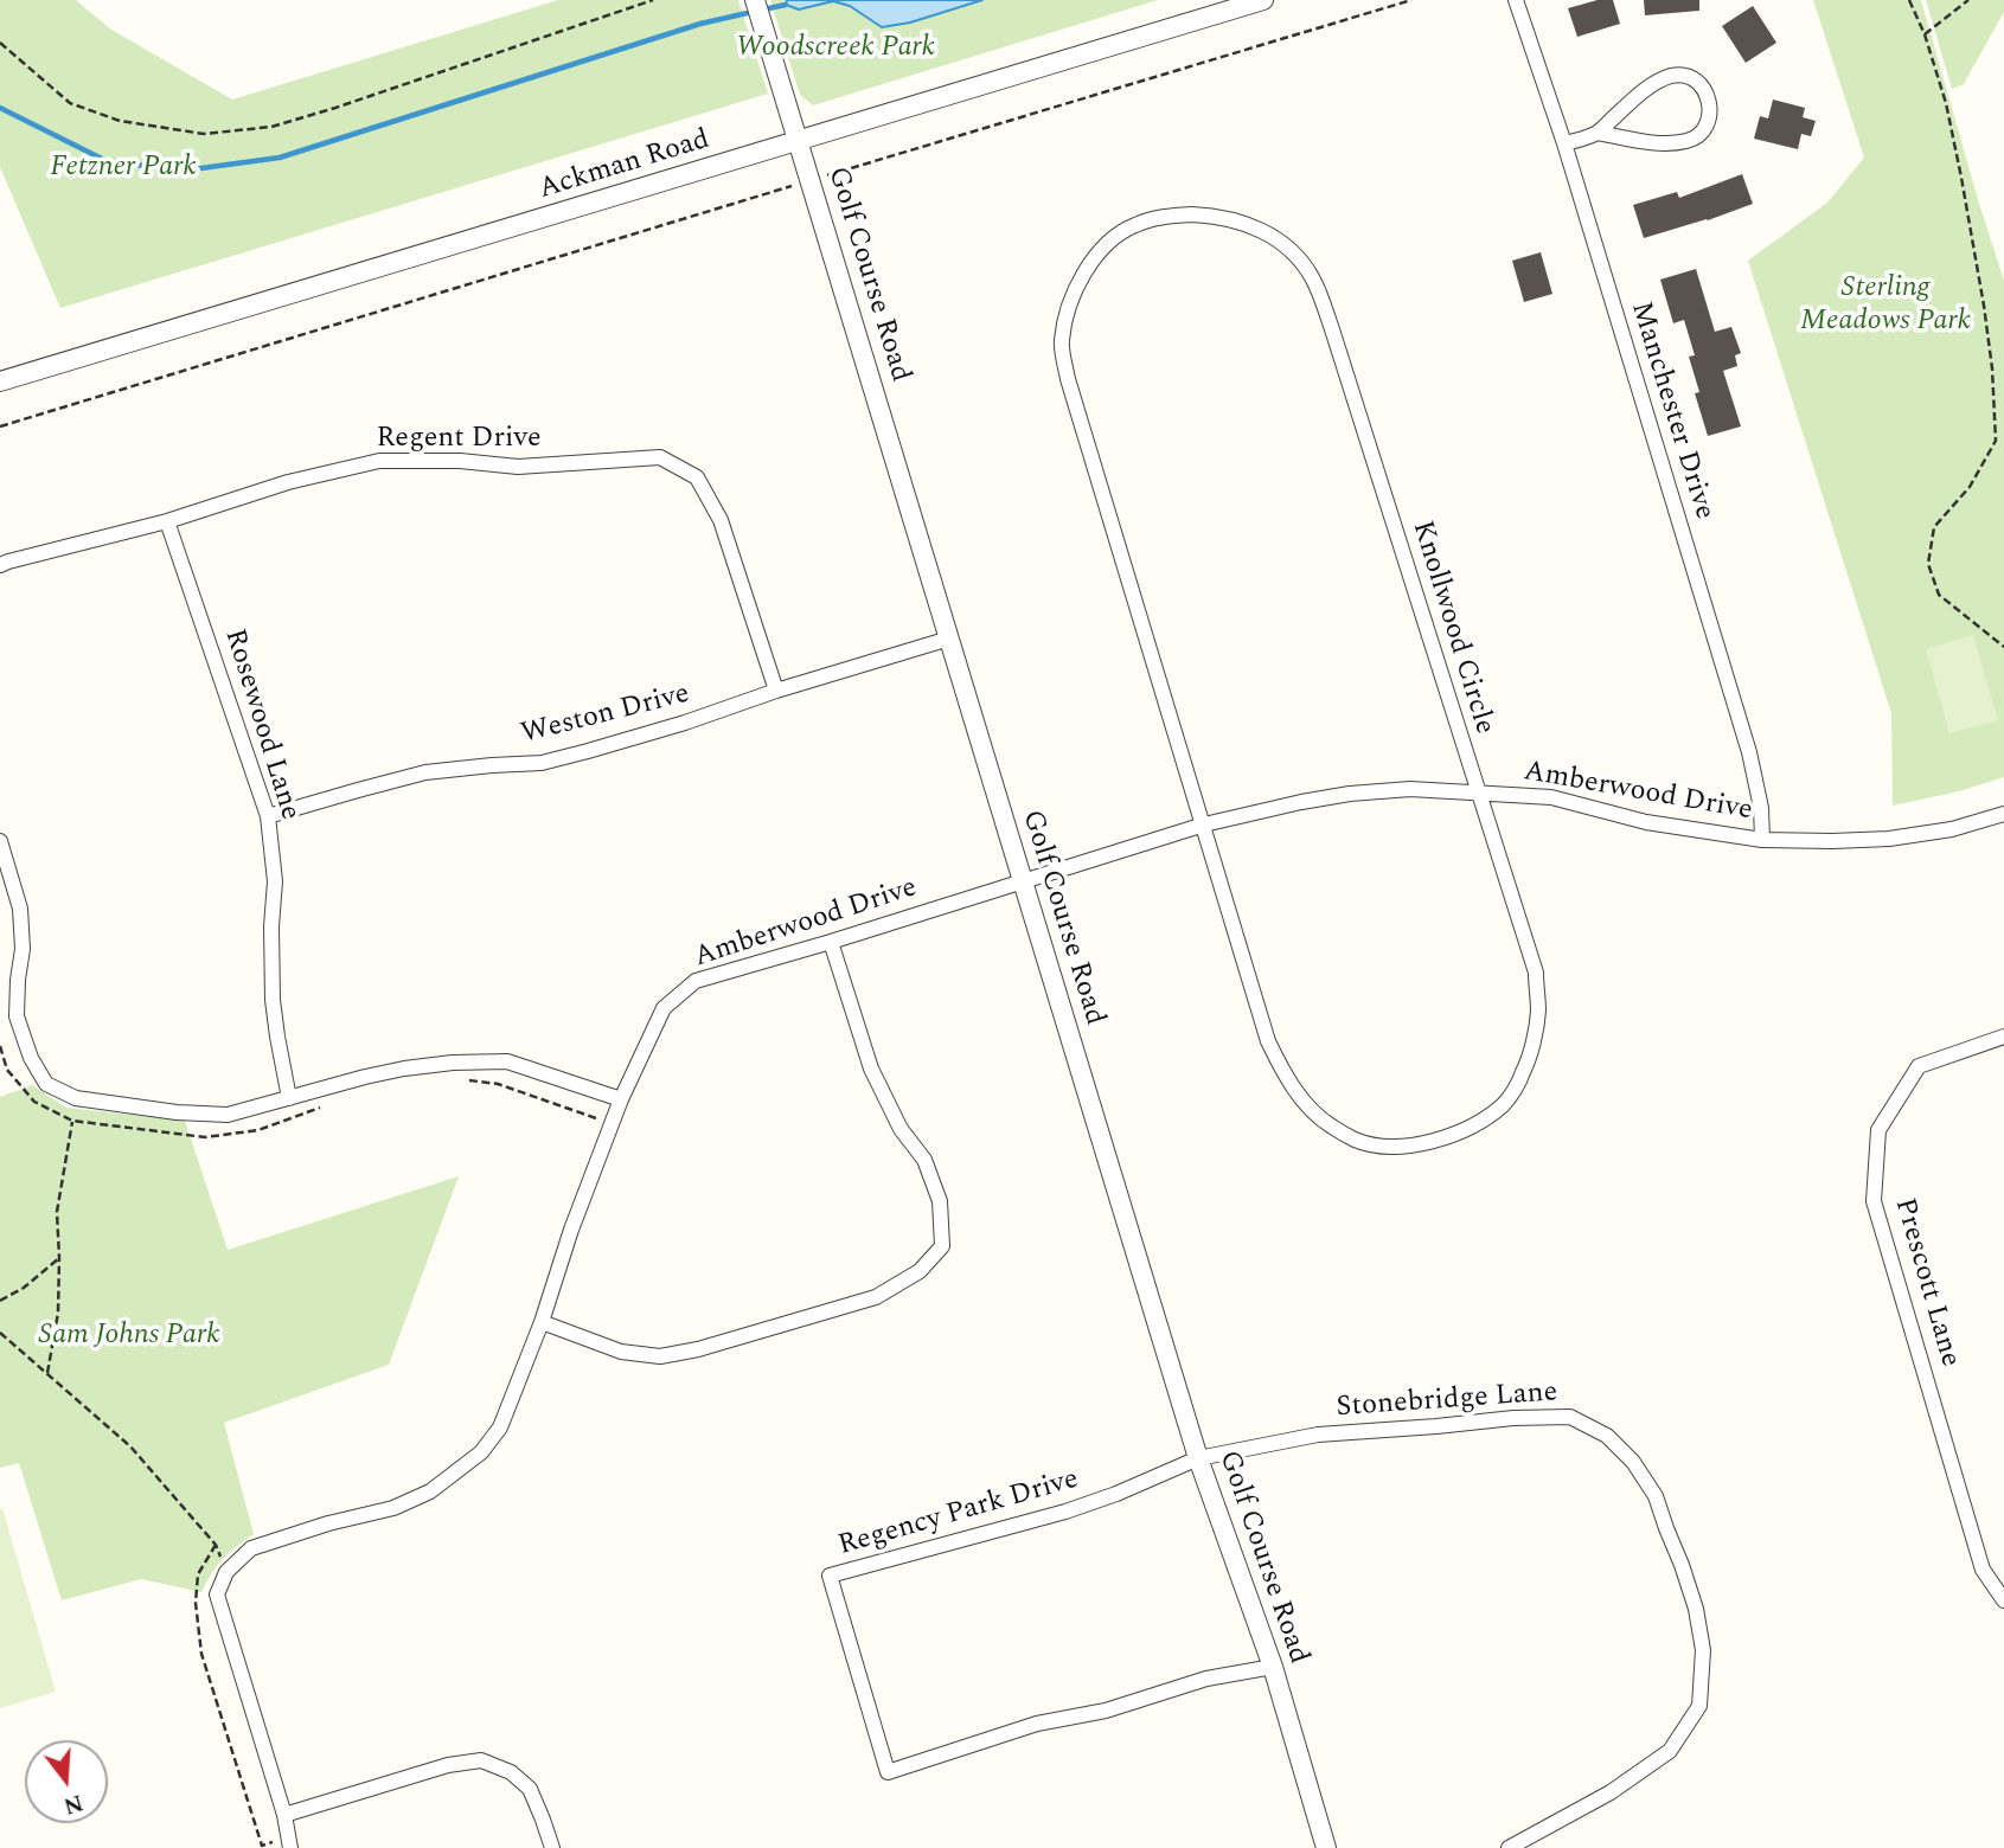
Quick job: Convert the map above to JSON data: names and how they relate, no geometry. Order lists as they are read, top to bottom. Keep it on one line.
{"streets":{"street":["Ackman Road","Golf Course Road","Manchester Drive","Regent Drive","Knollwood Circle","Weston Drive","Rosewood Lane","Amberwood Drive","Prescott Lane","Stonebridge Lane","Regency Park Drive"]},"crossings":[["Ackman Road","Golf Course Road"],["Golf Course Road","Weston Drive"],["Golf Course Road","Amberwood Drive"],["Golf Course Road","Stonebridge Lane"],["Golf Course Road","Regency Park Drive"],["Manchester Drive","Amberwood Drive"],["Regent Drive","Weston Drive"],["Regent Drive","Rosewood Lane"],["Knollwood Circle","Amberwood Drive"],["Weston Drive","Rosewood Lane"],["Stonebridge Lane","Regency Park Drive"]],"parks":["Woodscreek Park","Fetzner Park","Sterling Meadows Park","Sam Johns Park"],"north":"bottom"}
